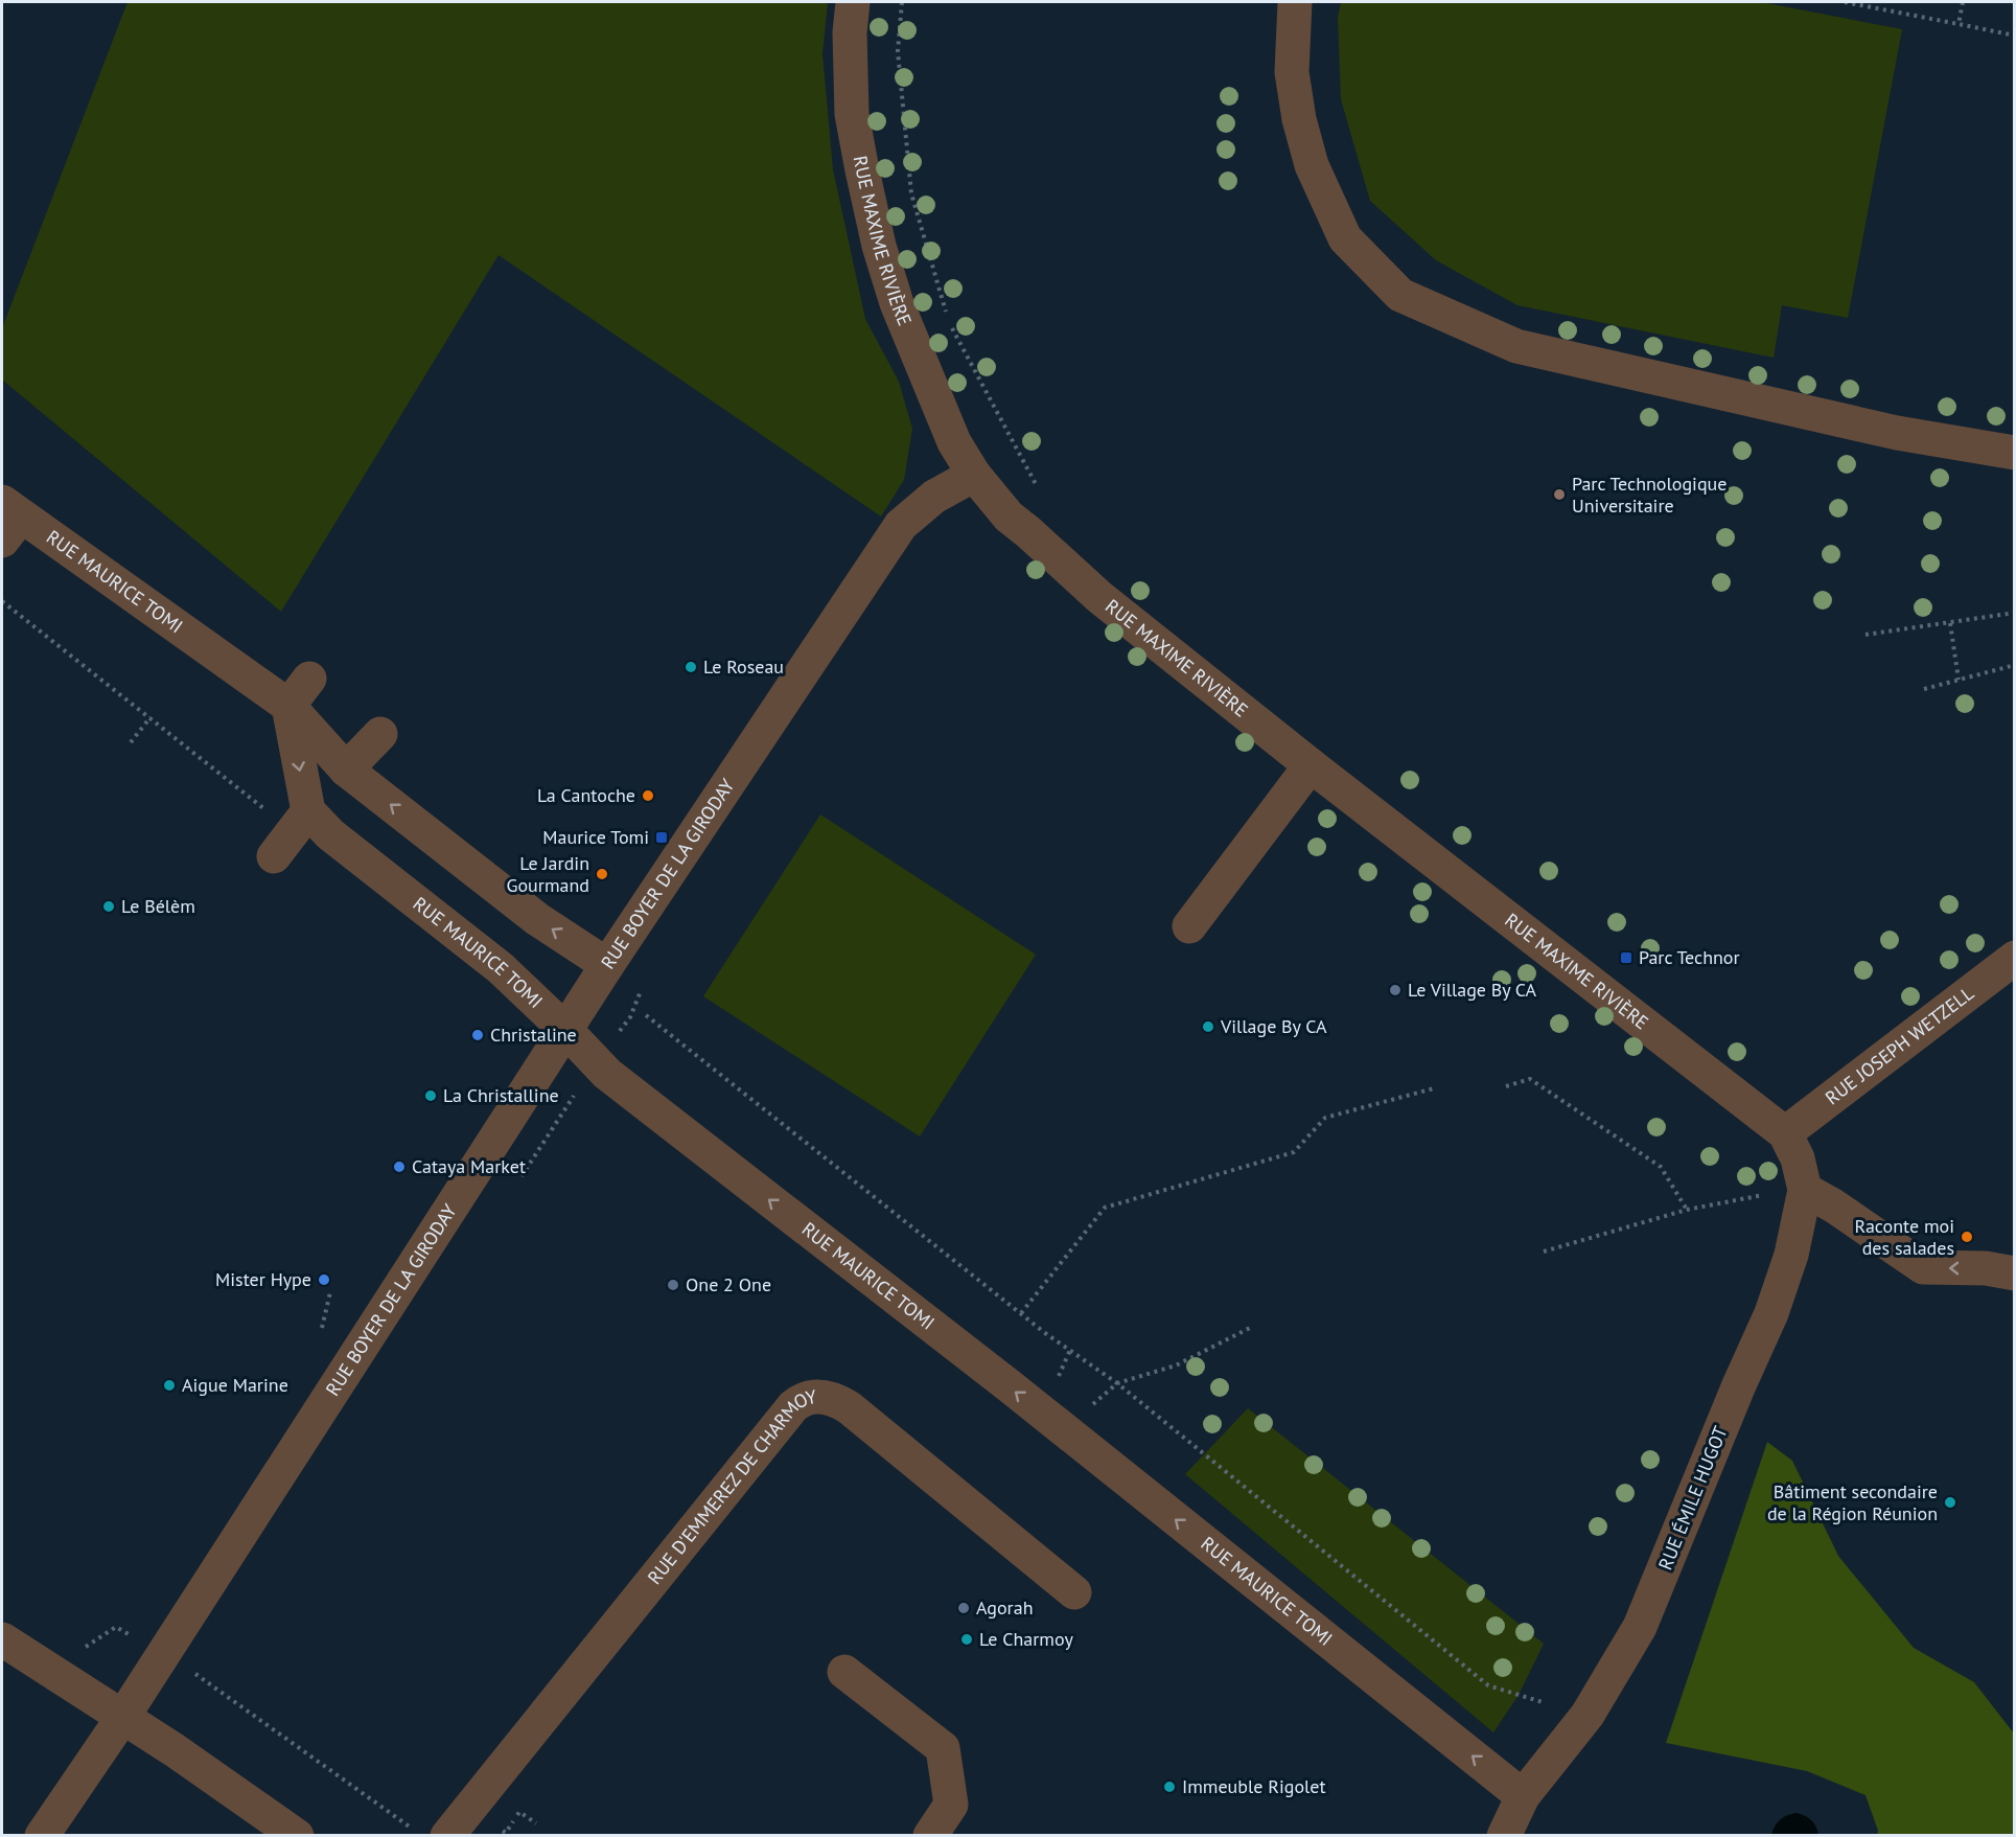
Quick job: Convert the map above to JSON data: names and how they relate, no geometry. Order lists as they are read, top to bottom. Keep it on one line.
{"streets":{"street":["RUE MAXIME RIVIÈRE","RUE MAURICE TOMI","RUE BOYER DE LA GIRODAY","RUE JOSEPH WETZELL","RUE D'EMMEREZ DE CHARMOY","RUE ÉMILE HUGOT"]},"crossings":[["RUE MAXIME RIVIÈRE","RUE BOYER DE LA GIRODAY"],["RUE MAXIME RIVIÈRE","RUE JOSEPH WETZELL"],["RUE MAXIME RIVIÈRE","RUE ÉMILE HUGOT"],["RUE MAURICE TOMI","RUE BOYER DE LA GIRODAY"],["RUE MAURICE TOMI","RUE ÉMILE HUGOT"],["RUE JOSEPH WETZELL","RUE ÉMILE HUGOT"]],"one_way":["RUE MAURICE TOMI"],"places":{"other":["Parc Technologique Universitaire","Le Roseau","La Cantoche","Le Jardin Gourmand","Le Bélèm","Le Village By CA","Village By CA","Christaline","La Christalline","Cataya Market","Raconte moi des salades","Mister Hype","One 2 One","Aigue Marine","Bâtiment secondaire de la Région Réunion","Agorah","Le Charmoy","Immeuble Rigolet"],"transit":["Maurice Tomi","Parc Technor"]}}
